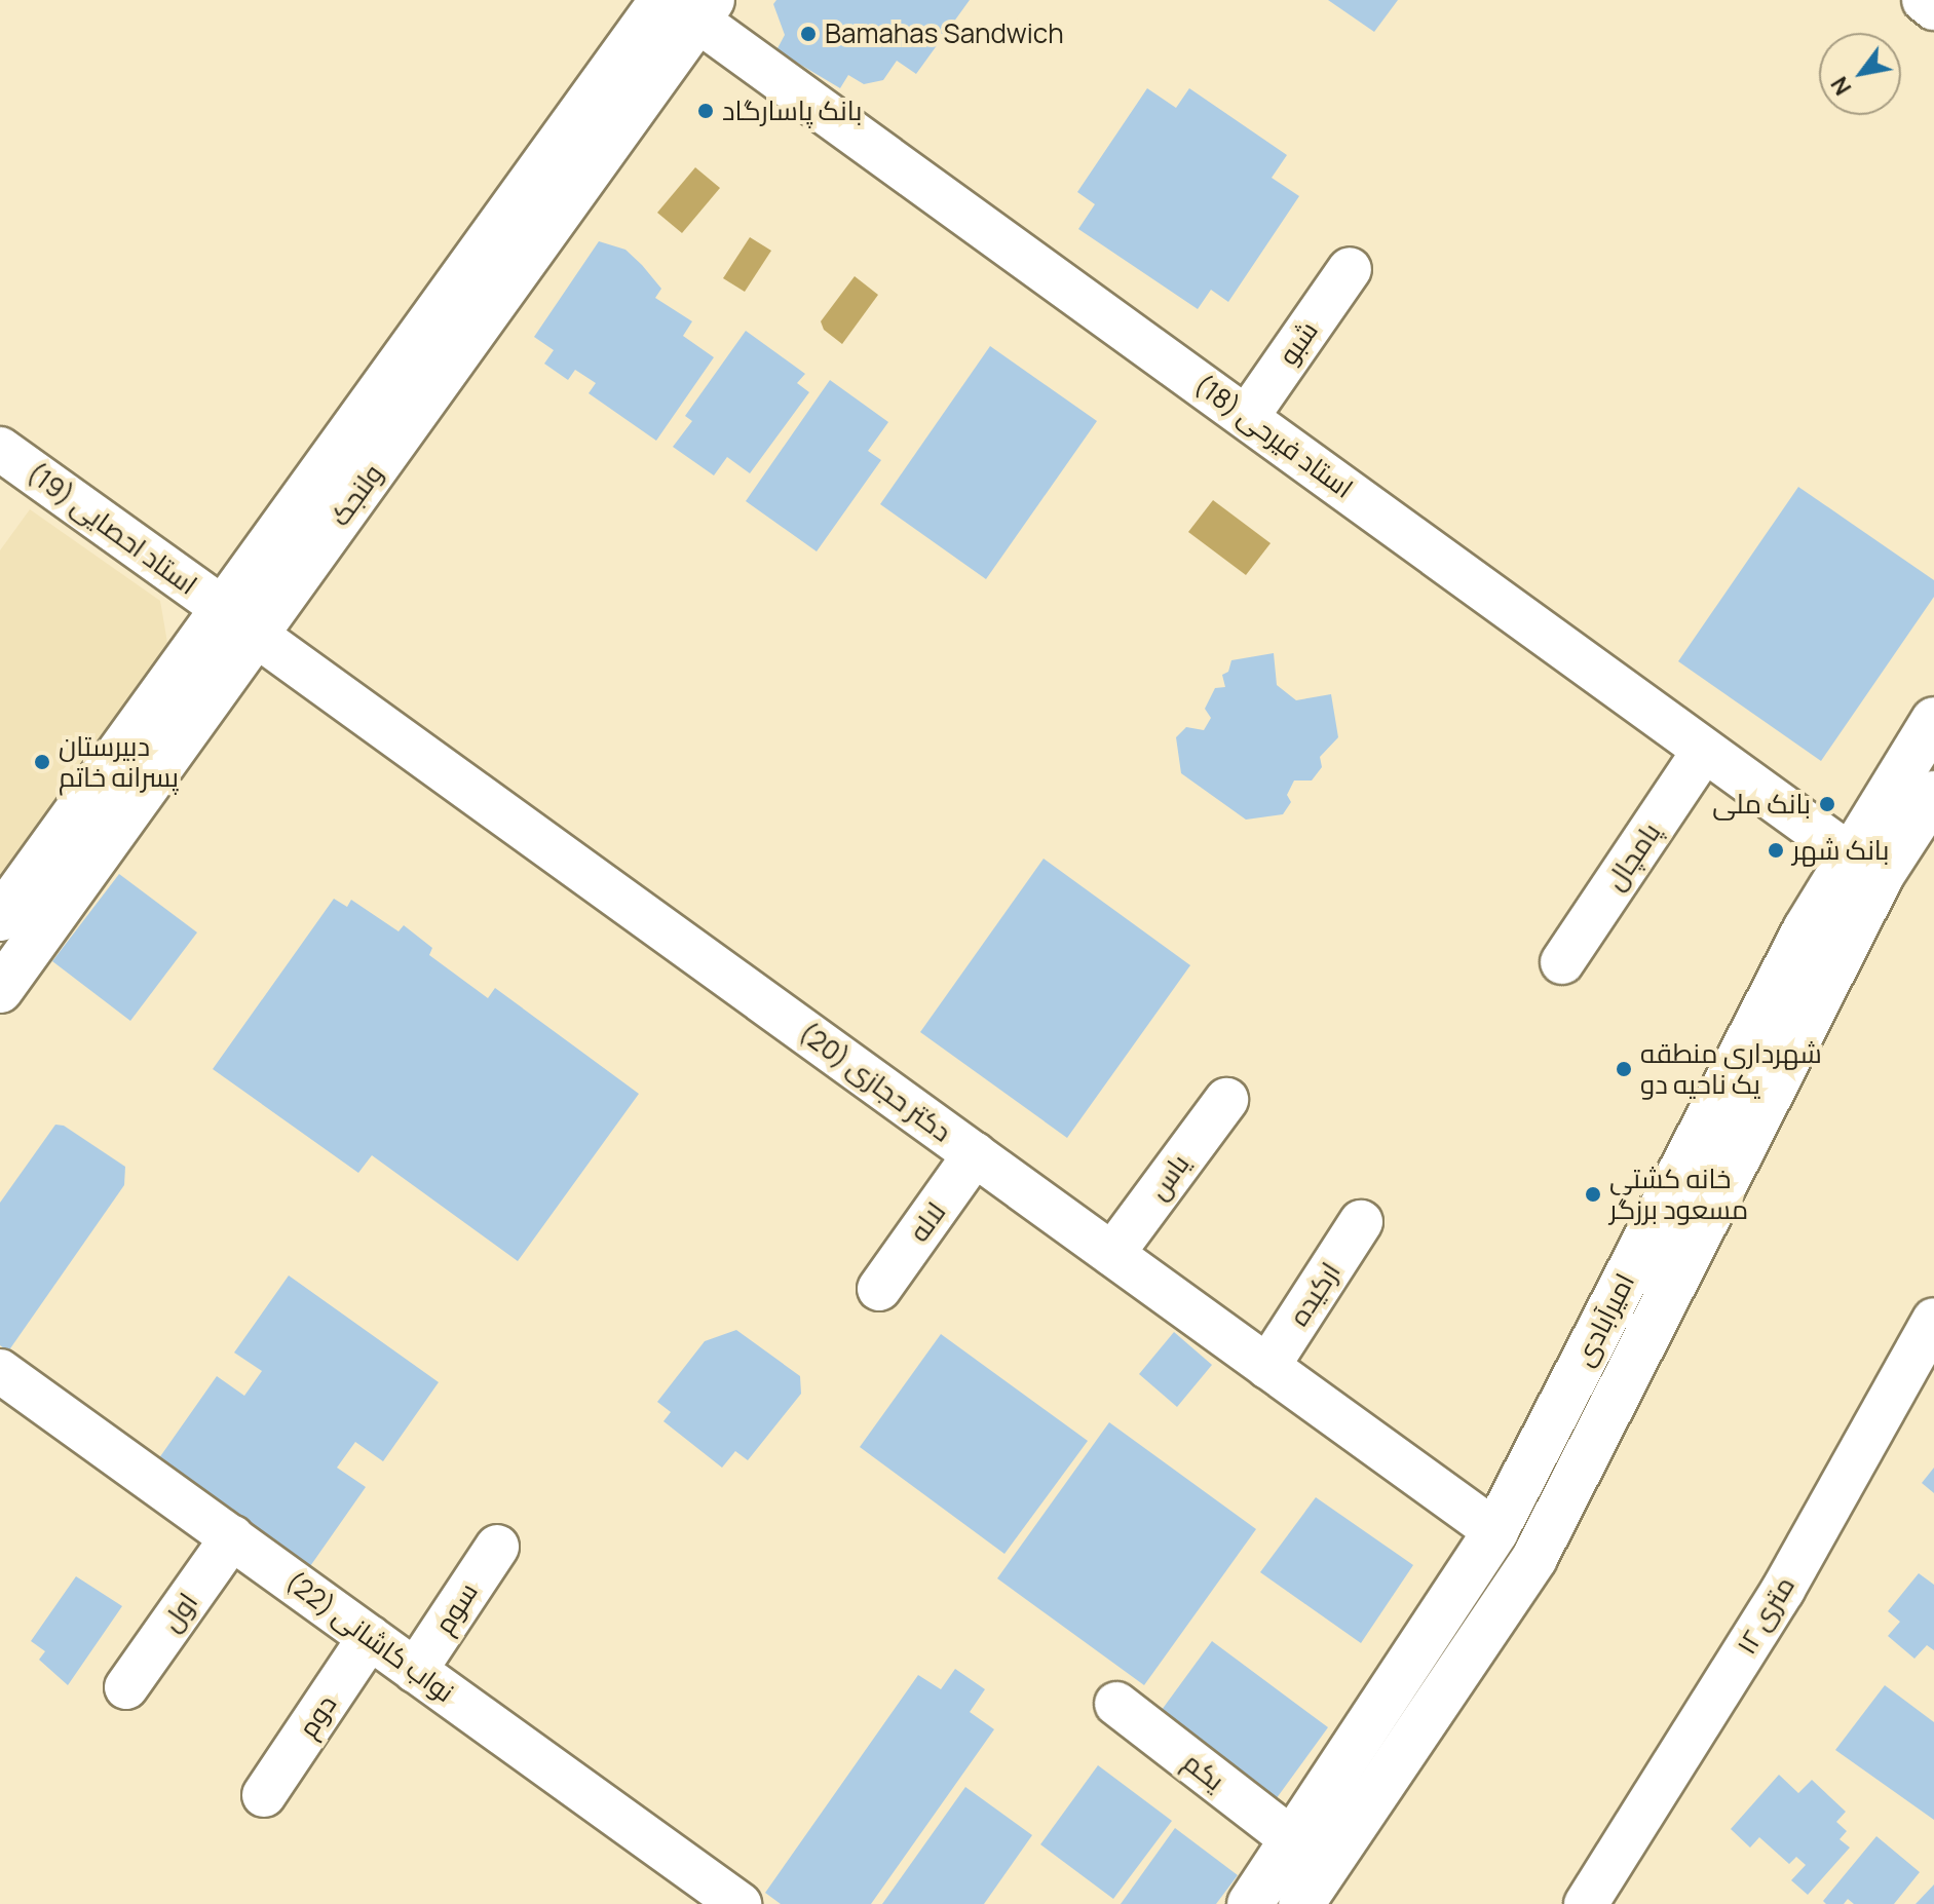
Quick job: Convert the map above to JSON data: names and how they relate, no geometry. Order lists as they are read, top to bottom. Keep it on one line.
{"streets":{"street":["شبو","استاد فیرحی (18)","ولنجک","استاد احصایی (19)","پامچال","دکتر حجازی (20)","یاس","لاله","ارکیده","امیرآبادی","سوم","اول","۱۲ متری","نواب کاشانی (22)","دوم","یکم"]},"crossings":[["شبو","استاد فیرحی (18)"],["استاد فیرحی (18)","ولنجک"],["استاد فیرحی (18)","پامچال"],["استاد فیرحی (18)","امیرآبادی"],["ولنجک","استاد احصایی (19)"],["ولنجک","دکتر حجازی (20)"],["استاد احصایی (19)","دکتر حجازی (20)"],["دکتر حجازی (20)","یاس"],["دکتر حجازی (20)","لاله"],["دکتر حجازی (20)","ارکیده"],["دکتر حجازی (20)","امیرآبادی"],["امیرآبادی","یکم"],["سوم","نواب کاشانی (22)"],["اول","نواب کاشانی (22)"],["نواب کاشانی (22)","دوم"]],"places":["Bamahas Sandwich","بانک پاسارگاد","دبیرستان پسرانه خاتم","بانک ملی","بانک شهر","شهرداری منطقه یک ناحیه دو","خانه کشتی مسعود برزگر"],"north":"bottom left"}
